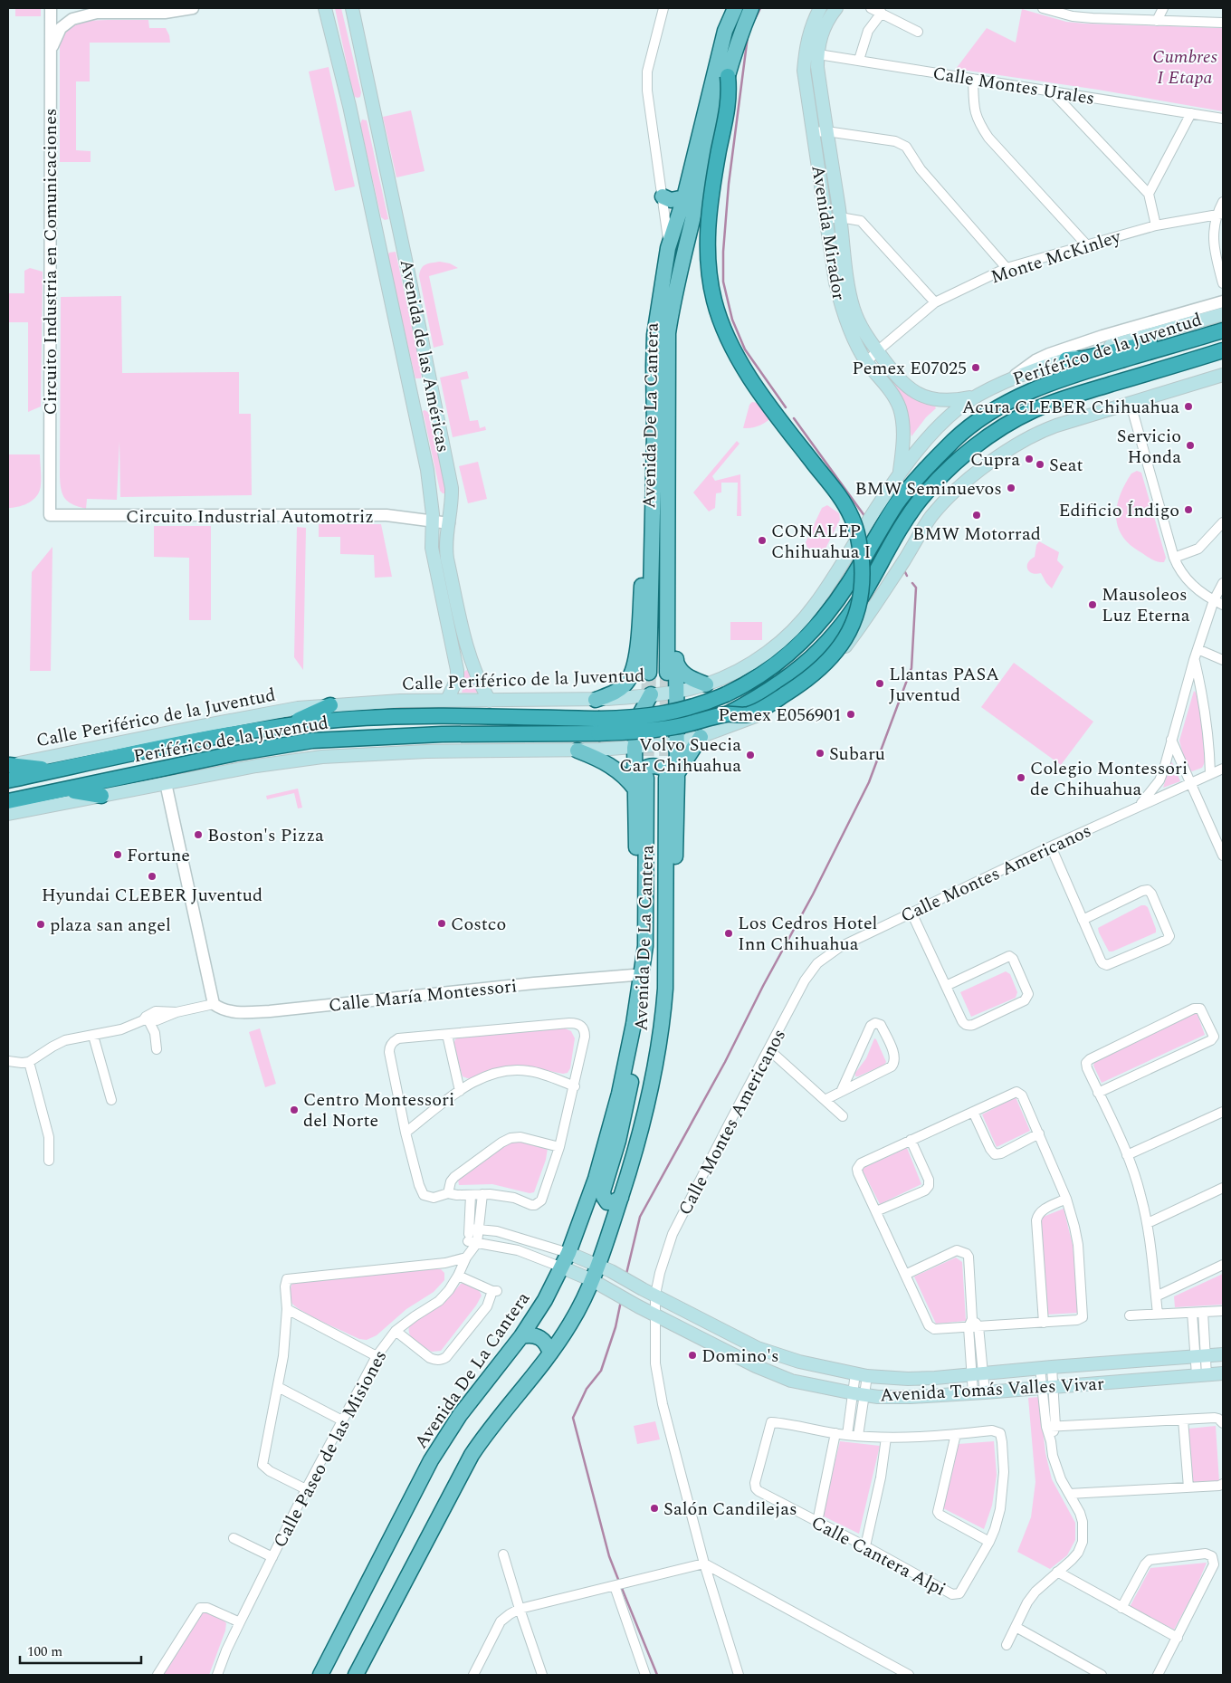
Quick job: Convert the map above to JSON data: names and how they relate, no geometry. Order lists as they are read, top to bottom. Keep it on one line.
{"streets":{"highway":["Periférico de la Juventud"],"main road":["Avenida Mirador","Avenida de las Américas","Avenida De La Cantera","Calle Periférico de la Juventud","Avenida Tomás Valles Vivar"],"street":["Calle Montes Urales","Monte McKinley","Circuito Industria en Comunicaciones","Circuito Industrial Automotriz","Calle Montes Americanos","Calle María Montessori","Calle Paseo de las Misiones","Calle Cantera Alpi"]},"crossings":[["Calle Montes Urales","Avenida Mirador"],["Avenida Mirador","Monte McKinley"],["Avenida Mirador","Calle Periférico de la Juventud"],["Circuito Industria en Comunicaciones","Circuito Industrial Automotriz"],["Periférico de la Juventud","Calle Periférico de la Juventud"],["Avenida de las Américas","Circuito Industrial Automotriz"],["Avenida de las Américas","Calle Periférico de la Juventud"],["Avenida De La Cantera","Calle Periférico de la Juventud"],["Avenida De La Cantera","Avenida Tomás Valles Vivar"],["Calle Montes Americanos","Avenida Tomás Valles Vivar"],["Avenida Tomás Valles Vivar","Calle Paseo de las Misiones"]],"parks":["Cumbres I Etapa"],"places":["Pemex E07025","Acura CLEBER Chihuahua","Servicio Honda","Cupra","Seat","BMW Seminuevos","Edificio Índigo","BMW Motorrad","CONALEP Chihuahua I","Mausoleos Luz Eterna","Llantas PASA Juventud","Pemex E056901","Subaru","Volvo Suecia Car Chihuahua","Colegio Montessori de Chihuahua","Boston's Pizza","Fortune","Hyundai CLEBER Juventud","Costco","plaza san angel","Los Cedros Hotel Inn Chihuahua","Centro Montessori del Norte","Domino's","Salón Candilejas"],"scale_bar":"100 m"}
